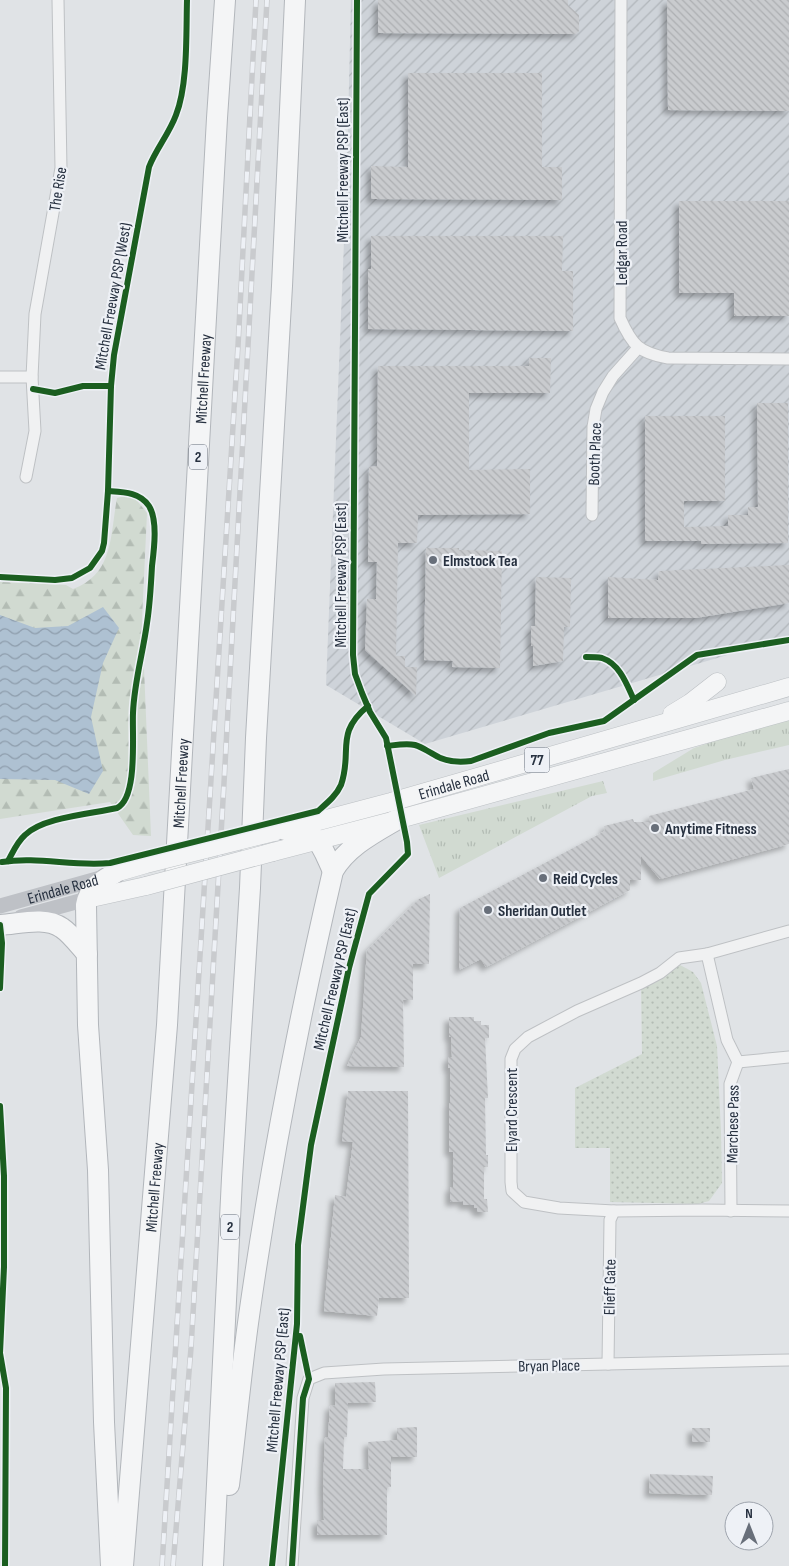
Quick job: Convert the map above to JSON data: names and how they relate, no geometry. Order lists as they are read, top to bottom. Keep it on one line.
{"streets":{"highway":["Mitchell Freeway","2"],"main road":["77","Erindale Road"],"street":["The Rise","Ledgar Road","Booth Place","Elyard Crescent","Marchese Pass","Elieff Gate","Bryan Place"],"cycle path":["Mitchell Freeway PSP (East)","Mitchell Freeway PSP (West)"]},"crossings":[["Ledgar Road","Booth Place"],["Elyard Crescent","Marchese Pass"],["Elyard Crescent","Elieff Gate"],["Elieff Gate","Bryan Place"]],"places":["Elmstock Tea","Anytime Fitness","Reid Cycles","Sheridan Outlet"],"north":"top"}
